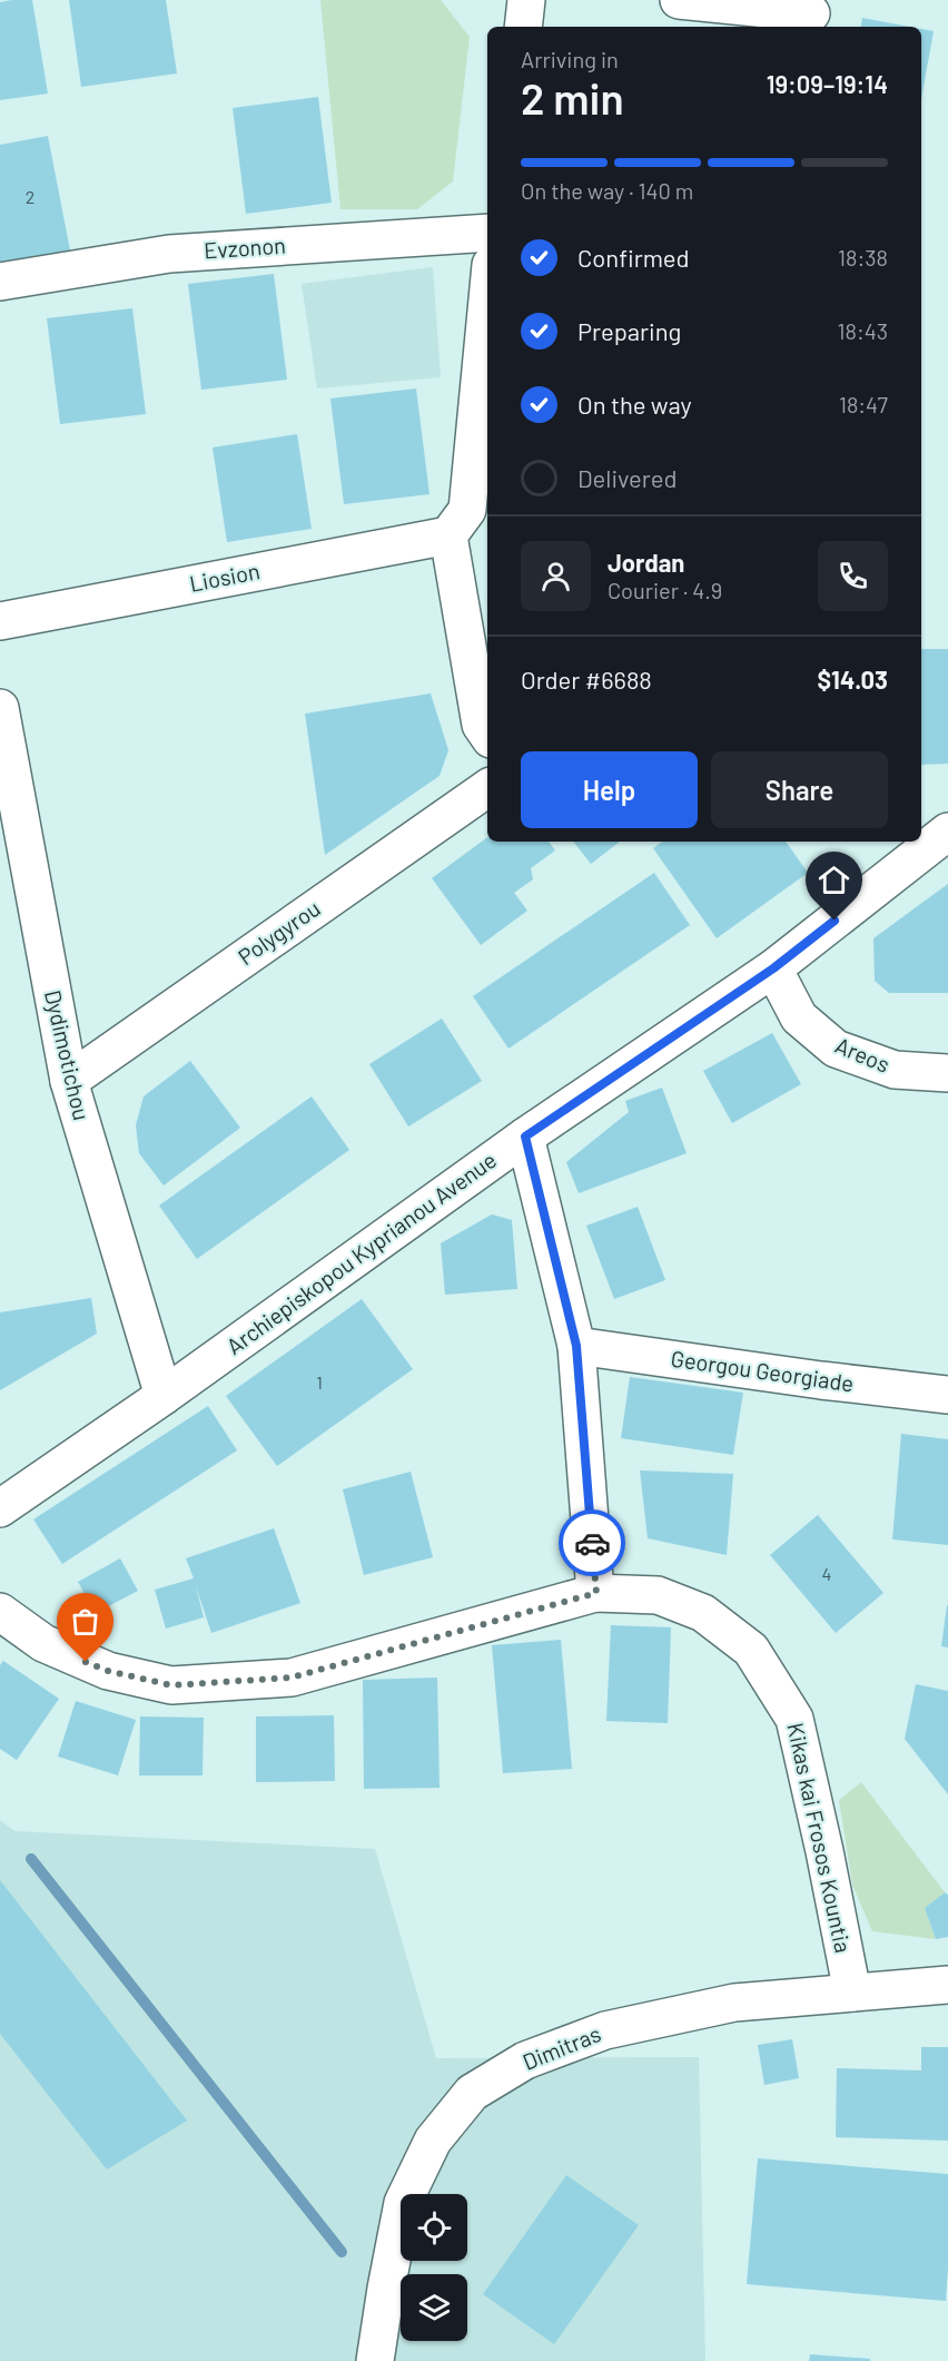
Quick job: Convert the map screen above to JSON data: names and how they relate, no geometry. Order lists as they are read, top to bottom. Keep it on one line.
{"streets":{"street":["Evzonon","Liosion","Polygyrou","Dydimotichou","Areos","Archiepiskopou Kyprianou Avenue","Georgou Georgiade","Kikas kai Frosos Kountia","Dimitras"]},"crossings":[["Polygyrou","Dydimotichou"],["Dydimotichou","Archiepiskopou Kyprianou Avenue"],["Areos","Archiepiskopou Kyprianou Avenue"],["Kikas kai Frosos Kountia","Dimitras"]],"house_numbers":["2","1","4"],"page":{"heading":["2 min","Arriving in","19:09–19:14"],"panel":["Jordan","Courier · 4.9","Order #6688","$14.03"],"bar":"On the way · 140 m","list":[["Confirmed","18:38"],["Preparing","18:43"],["On the way","18:47"],"Delivered"],"buttons":["Help","Share"]}}
